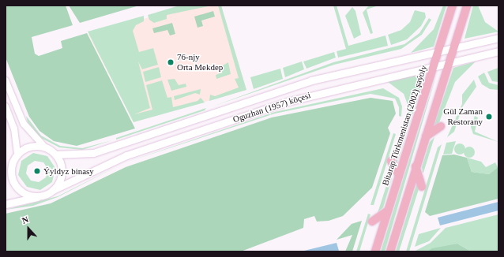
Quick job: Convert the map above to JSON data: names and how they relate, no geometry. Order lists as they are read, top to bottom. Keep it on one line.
{"streets":{"main road":["Oguzhan (1957) köçesi","Bitarap Türkmenistan (2002) şaýoly"]},"crossings":[["Oguzhan (1957) köçesi","Bitarap Türkmenistan (2002) şaýoly"]],"places":["76-njy Orta Mekdep","Gül Zaman Restorany","Ýyldyz binasy"],"north":"top"}
